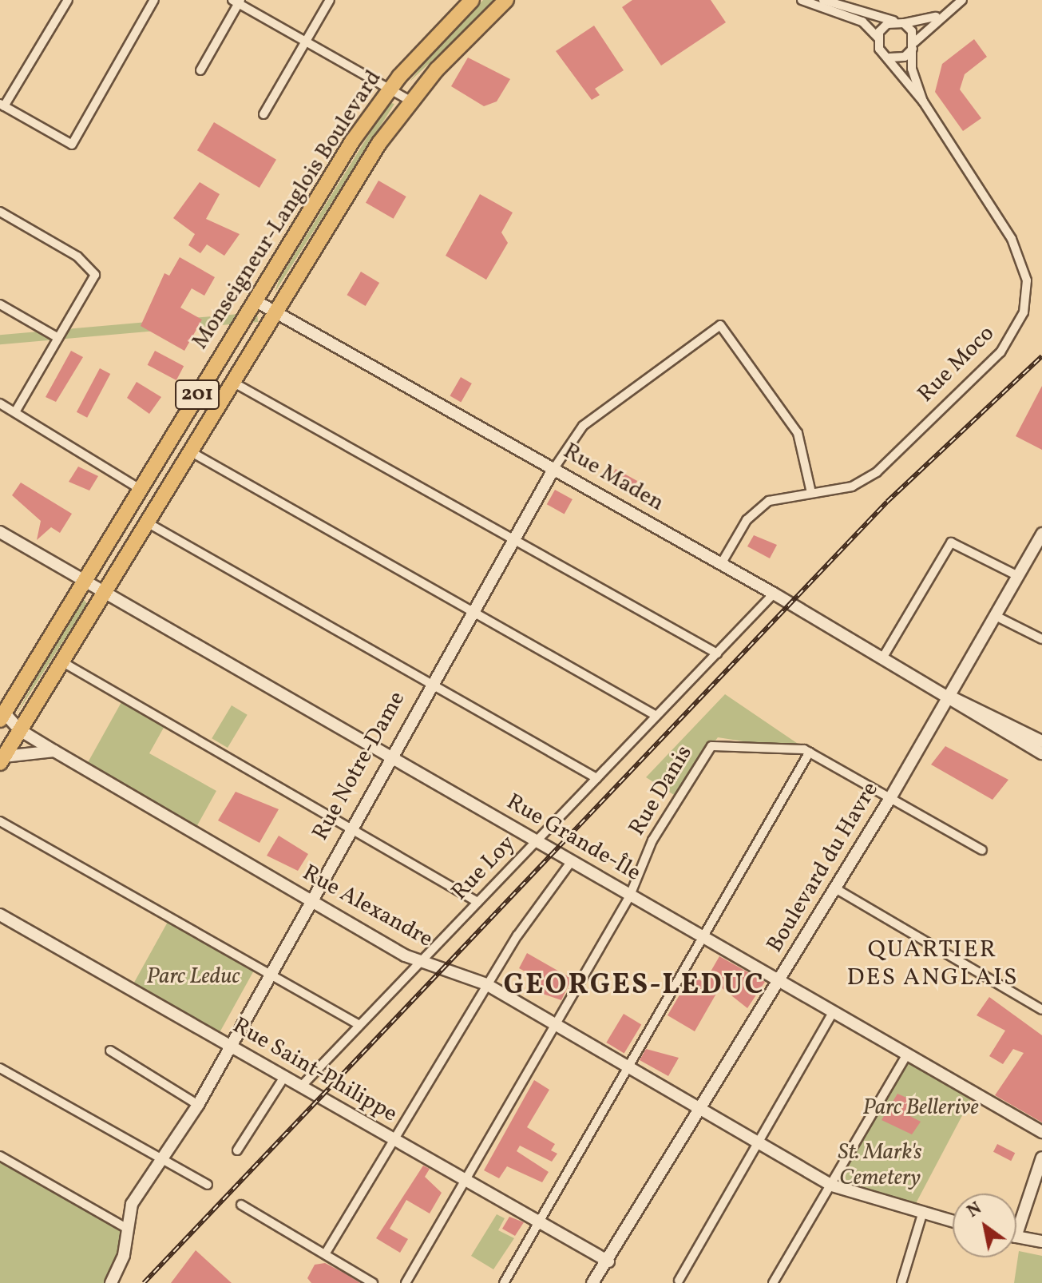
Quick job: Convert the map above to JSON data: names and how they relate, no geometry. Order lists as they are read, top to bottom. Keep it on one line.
{"streets":{"highway":["Monseigneur-Langlois Boulevard","201"],"street":["Rue Moco","Rue Maden","Rue Notre-Dame","Rue Danis","Rue Grande-Île","Boulevard du Havre","Rue Loy","Rue Alexandre","Rue Saint-Philippe"]},"crossings":[["Monseigneur-Langlois Boulevard","Rue Maden"],["Monseigneur-Langlois Boulevard","Rue Grande-Île"],["Monseigneur-Langlois Boulevard","Rue Alexandre"],["Rue Moco","Rue Maden"],["Rue Moco","Rue Notre-Dame"],["Rue Maden","Rue Notre-Dame"],["Rue Maden","Boulevard du Havre"],["Rue Maden","Rue Loy"],["Rue Notre-Dame","Rue Grande-Île"],["Rue Notre-Dame","Rue Alexandre"],["Rue Notre-Dame","Rue Saint-Philippe"],["Rue Danis","Rue Grande-Île"],["Rue Danis","Boulevard du Havre"],["Rue Danis","Rue Alexandre"],["Rue Danis","Rue Saint-Philippe"],["Rue Grande-Île","Boulevard du Havre"],["Rue Grande-Île","Rue Loy"],["Boulevard du Havre","Rue Alexandre"],["Boulevard du Havre","Rue Saint-Philippe"],["Rue Loy","Rue Alexandre"],["Rue Loy","Rue Saint-Philippe"]],"districts":["QUARTIER DES ANGLAIS","GEORGES-LEDUC"],"parks":["Parc Leduc","Parc Bellerive","St. Mark's Cemetery"],"north":"top left"}
